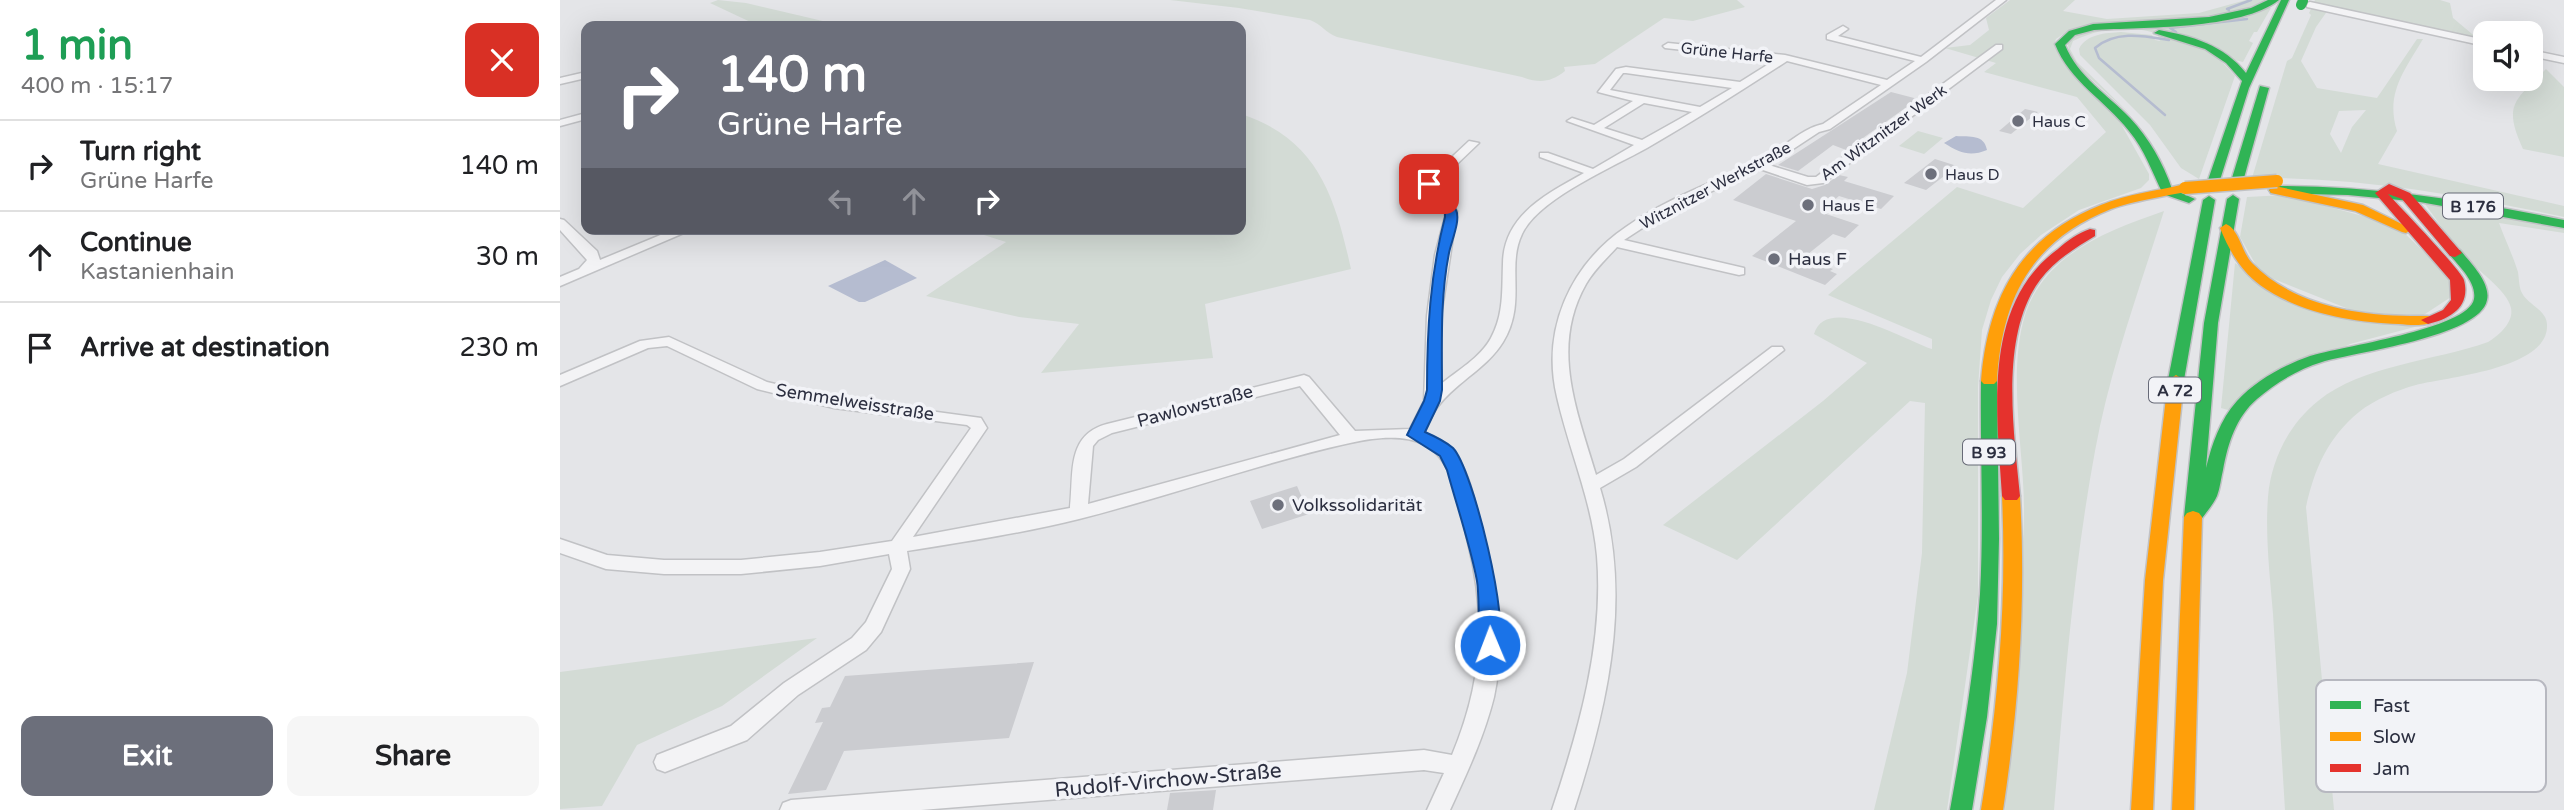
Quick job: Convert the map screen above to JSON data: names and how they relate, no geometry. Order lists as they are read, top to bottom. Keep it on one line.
{"streets":{"main road":["B 176","A 72","B 93"],"street":["Grüne Harfe","Am Witznitzer Werk","Witznitzer Werkstraße","Semmelweisstraße","Pawlowstraße","Rudolf-Virchow-Straße"]},"crossings":[["Grüne Harfe","Witznitzer Werkstraße"],["Am Witznitzer Werk","Witznitzer Werkstraße"],["B 176","B 93"]],"places":["Haus C","Haus D","Haus E","Haus F","Volkssolidarität"],"legend":["Fast","Slow","Jam"],"page":{"heading":["1 min","400 m · 15:17"],"turn":["140 m","Grüne Harfe"],"list":[{"name":"Turn right","note":"Grüne Harfe","value":"140 m"},{"name":"Continue","note":"Kastanienhain","value":"30 m"},{"name":"Arrive at destination","value":"230 m"}],"buttons":["Exit","Share"]}}
